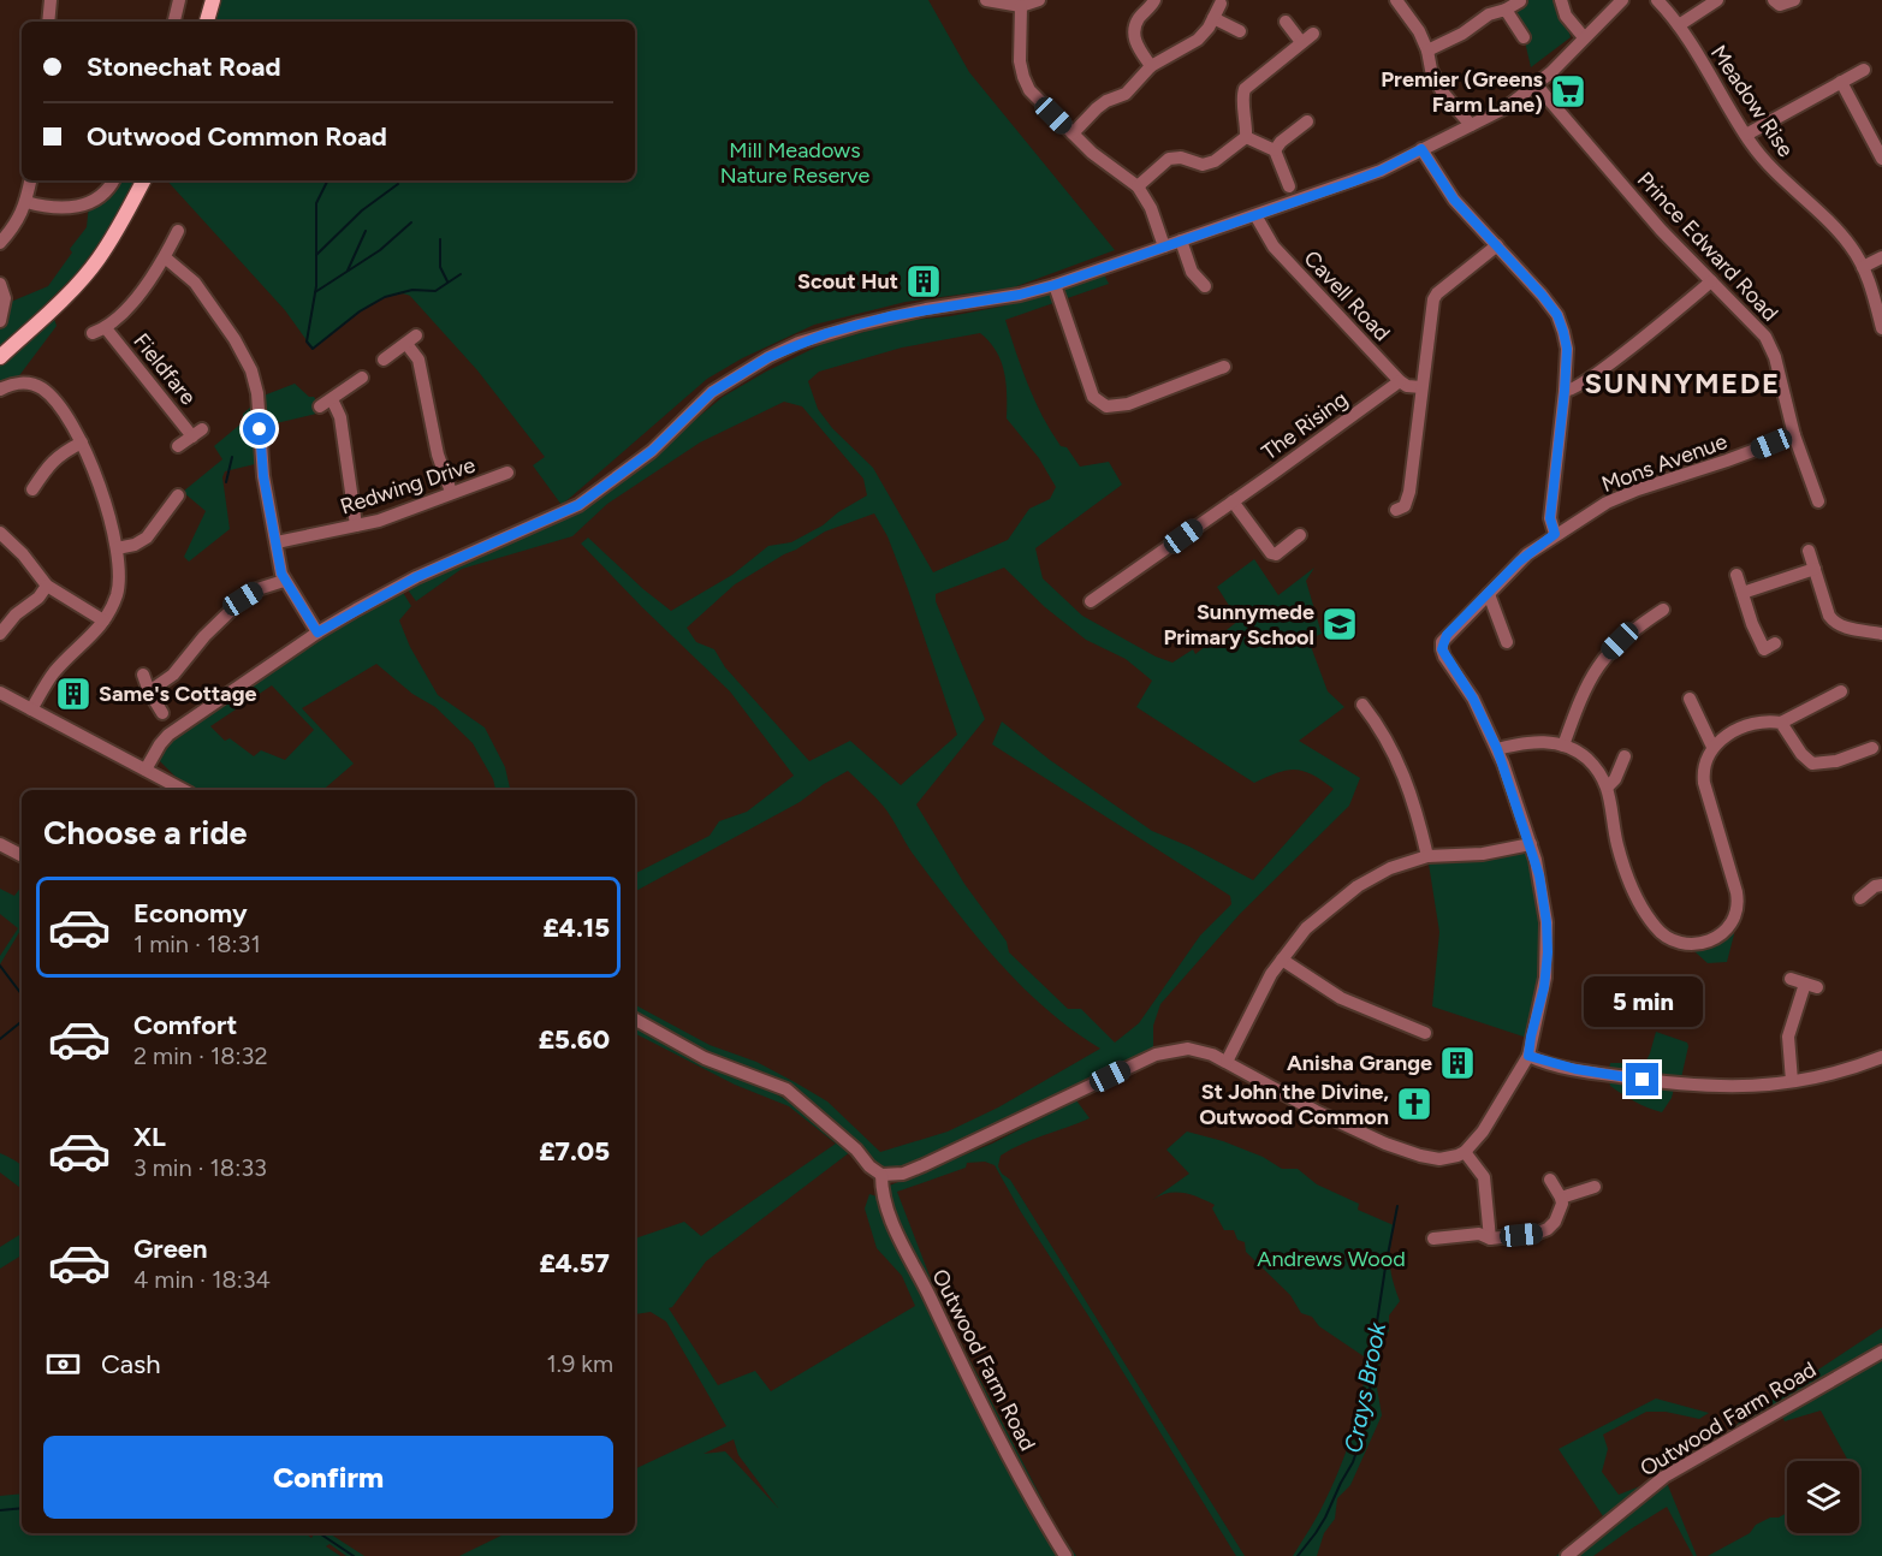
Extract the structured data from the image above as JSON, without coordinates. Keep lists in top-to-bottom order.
{
  "streets": {
    "street": [
      "Meadow Rise",
      "Prince Edward Road",
      "Cavell Road",
      "Fieldfare",
      "The Rising",
      "Mons Avenue",
      "Redwing Drive",
      "Outwood Farm Road"
    ]
  },
  "crossings": [
    ["Prince Edward Road", "Mons Avenue"],
    ["Cavell Road", "The Rising"]
  ],
  "districts": ["SUNNYMEDE"],
  "water": ["Crays Brook"],
  "parks": ["Mill Meadows Nature Reserve", "Andrews Wood"],
  "places": {
    "supermarket": ["Premier (Greens Farm Lane)"],
    "building": ["Scout Hut", "Same's Cottage", "Anisha Grange"],
    "school or university": ["Sunnymede Primary School"],
    "church": ["St John the Divine, Outwood Common"]
  },
  "page": {
    "banner": ["Stonechat Road", "Outwood Common Road"],
    "heading": "Choose a ride",
    "list": [
      {
        "name": "Economy",
        "note": "1 min · 18:31",
        "value": "£4.15"
      },
      {
        "name": "Comfort",
        "note": "2 min · 18:32",
        "value": "£5.60"
      },
      {
        "name": "XL",
        "note": "3 min · 18:33",
        "value": "£7.05"
      },
      {
        "name": "Green",
        "note": "4 min · 18:34",
        "value": "£4.57"
      }
    ],
    "bubble": "5 min",
    "pay": ["Cash", "1.9 km"],
    "buttons": "Confirm"
  }
}
